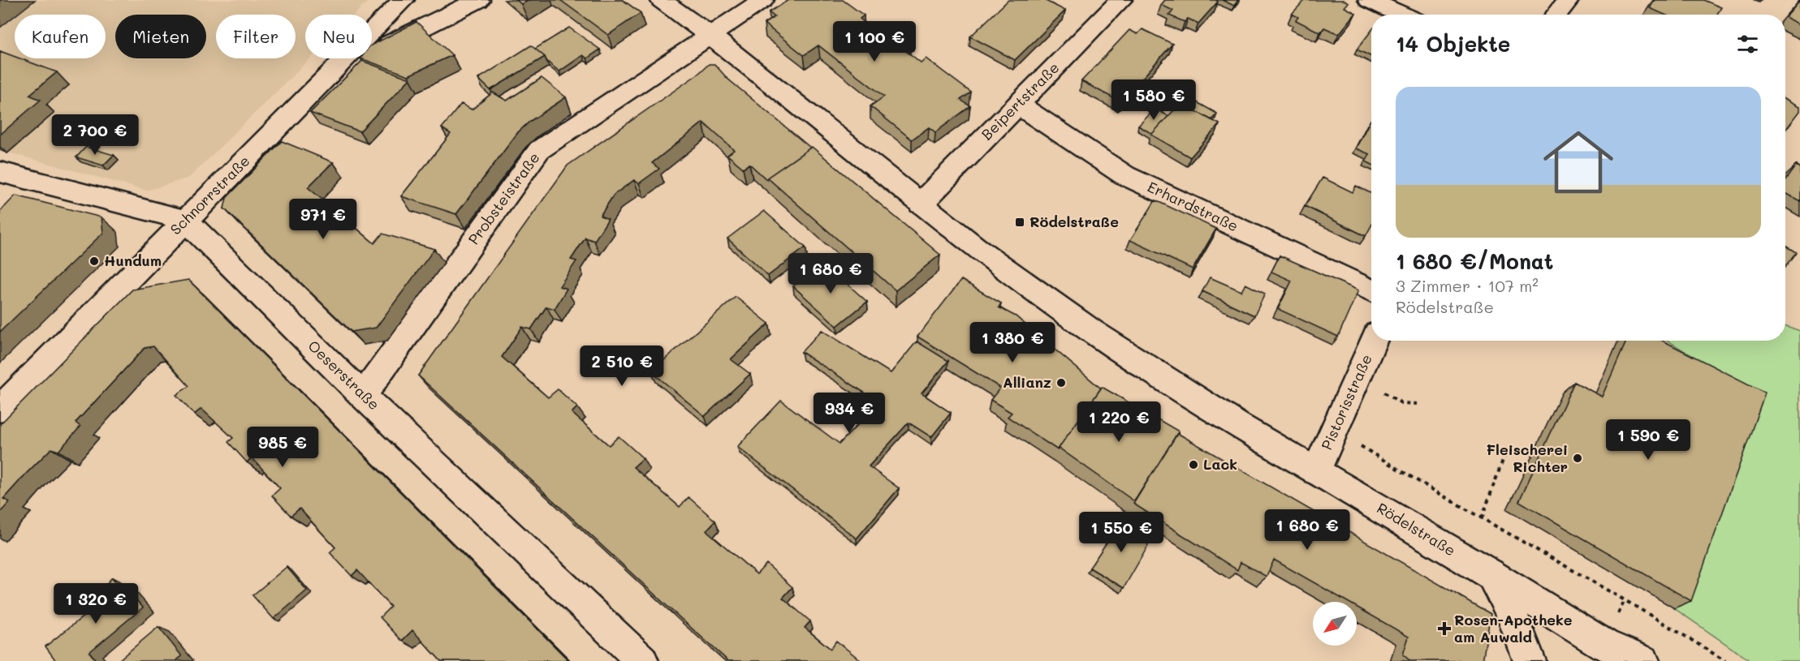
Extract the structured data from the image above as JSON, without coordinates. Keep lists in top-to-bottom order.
{
  "streets": {
    "street": [
      "Beipertstraße",
      "Schnorrstraße",
      "Probsteistraße",
      "Erhardstraße",
      "Oeserstraße",
      "Pistorisstraße",
      "Rödelstraße"
    ]
  },
  "crossings": [
    ["Beipertstraße", "Erhardstraße"],
    ["Beipertstraße", "Rödelstraße"],
    ["Schnorrstraße", "Oeserstraße"],
    ["Probsteistraße", "Oeserstraße"],
    ["Probsteistraße", "Rödelstraße"],
    ["Pistorisstraße", "Rödelstraße"]
  ],
  "places": {
    "transit": ["Rödelstraße"],
    "other": [
      "Hundum",
      "Allianz",
      "Fleischerei Richter",
      "Lack"
    ],
    "health": ["Rosen-Apotheke am Auwald"]
  },
  "north": "bottom left",
  "page": {
    "chip": [
      "Kaufen",
      "Mieten",
      "Filter",
      "Neu"
    ],
    "heading": "14 Objekte",
    "price": [
      "1 100 €",
      "1 580 €",
      "2 700 €",
      "971 €",
      "1 680 €",
      "1 380 €",
      "2 510 €",
      "934 €",
      "1 220 €",
      "1 590 €",
      "985 €",
      "1 680 €",
      "1 550 €",
      "1 320 €"
    ],
    "list": [
      {
        "name": "1 680 €/Monat",
        "note": "3 Zimmer · 107 m² · Rödelstraße"
      }
    ]
  }
}
